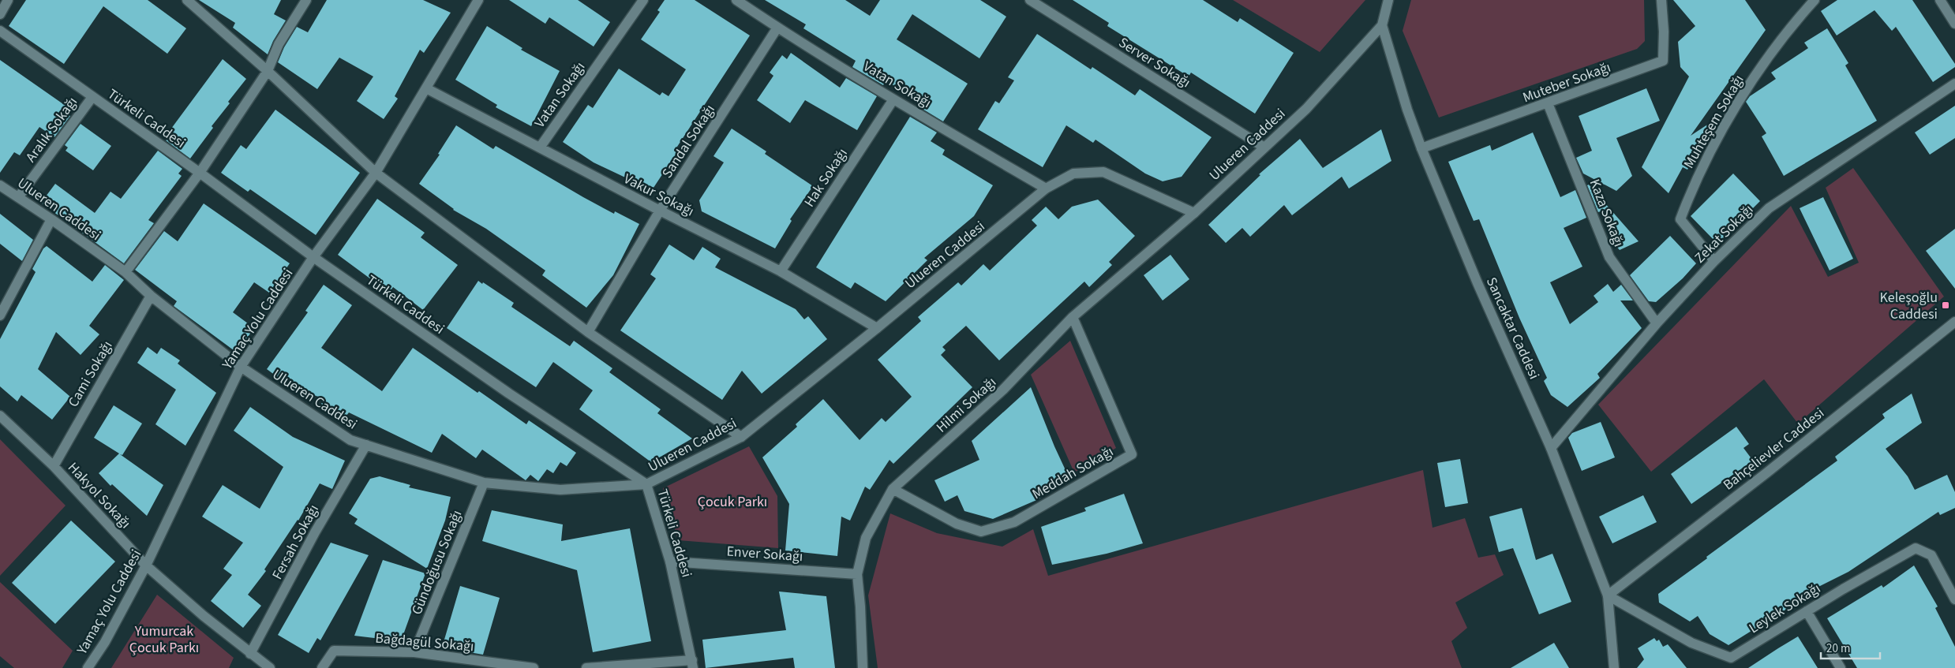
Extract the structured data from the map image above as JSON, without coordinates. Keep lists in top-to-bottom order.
{
  "streets": {
    "street": [
      "Server Sokağı",
      "Muteber Sokağı",
      "Vatan Sokağı",
      "Türkeli Caddesi",
      "Muhteşem Sokağı",
      "Aralık Sokağı",
      "Sandal Sokağı",
      "Ulueren Caddesi",
      "Hak Sokağı",
      "Vakur Sokağı",
      "Kaza Sokağı",
      "Zekat Sokağı",
      "Yamaç Yolu Caddesi",
      "Sancaktar Caddesi",
      "Cami Sokağı",
      "Hilmi Sokağı",
      "Bahçelievler Caddesi",
      "Meddah Sokağı",
      "Hakyol Sokağı",
      "Fersah Sokağı",
      "Enver Sokağı",
      "Gündoğusu Sokağı",
      "Leylek Sokağı",
      "Bağdagül Sokağı"
    ]
  },
  "crossings": [
    ["Server Sokağı", "Ulueren Caddesi"],
    ["Muteber Sokağı", "Kaza Sokağı"],
    ["Muteber Sokağı", "Sancaktar Caddesi"],
    ["Vatan Sokağı", "Sandal Sokağı"],
    ["Vatan Sokağı", "Ulueren Caddesi"],
    ["Vatan Sokağı", "Hak Sokağı"],
    ["Vatan Sokağı", "Vakur Sokağı"],
    ["Türkeli Caddesi", "Aralık Sokağı"],
    ["Türkeli Caddesi", "Ulueren Caddesi"],
    ["Türkeli Caddesi", "Yamaç Yolu Caddesi"],
    ["Türkeli Caddesi", "Enver Sokağı"],
    ["Muhteşem Sokağı", "Zekat Sokağı"],
    ["Aralık Sokağı", "Ulueren Caddesi"],
    ["Sandal Sokağı", "Vakur Sokağı"],
    ["Ulueren Caddesi", "Vakur Sokağı"],
    ["Ulueren Caddesi", "Yamaç Yolu Caddesi"],
    ["Ulueren Caddesi", "Sancaktar Caddesi"],
    ["Ulueren Caddesi", "Cami Sokağı"],
    ["Ulueren Caddesi", "Hilmi Sokağı"],
    ["Ulueren Caddesi", "Fersah Sokağı"],
    ["Ulueren Caddesi", "Gündoğusu Sokağı"],
    ["Hak Sokağı", "Vakur Sokağı"],
    ["Vakur Sokağı", "Yamaç Yolu Caddesi"],
    ["Kaza Sokağı", "Zekat Sokağı"],
    ["Zekat Sokağı", "Sancaktar Caddesi"],
    ["Yamaç Yolu Caddesi", "Hakyol Sokağı"],
    ["Sancaktar Caddesi", "Bahçelievler Caddesi"],
    ["Sancaktar Caddesi", "Leylek Sokağı"],
    ["Cami Sokağı", "Hakyol Sokağı"],
    ["Hilmi Sokağı", "Meddah Sokağı"],
    ["Hilmi Sokağı", "Enver Sokağı"],
    ["Bahçelievler Caddesi", "Leylek Sokağı"],
    ["Hakyol Sokağı", "Fersah Sokağı"],
    ["Gündoğusu Sokağı", "Bağdagül Sokağı"]
  ],
  "parks": ["Çocuk Parkı", "Yumurcak Çocuk Parkı"],
  "places": {
    "transit": ["Keleşoğlu Caddesi"]
  },
  "scale_bar": "20 m"
}
